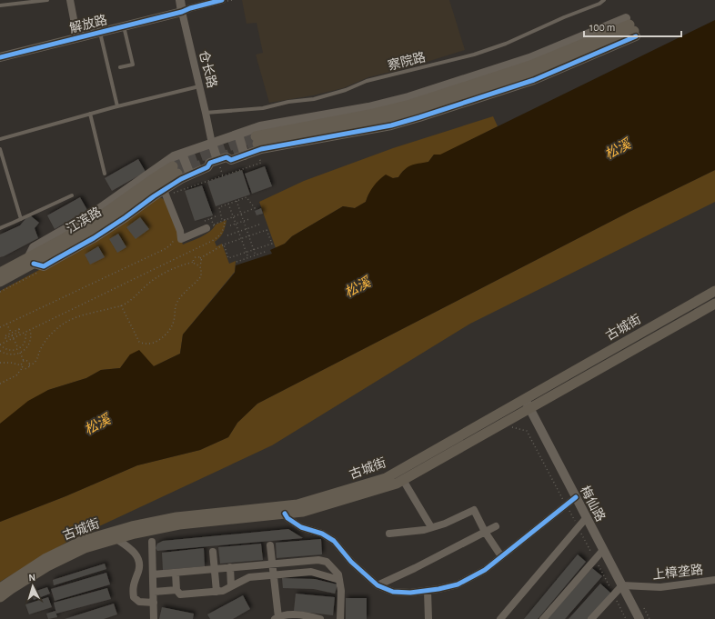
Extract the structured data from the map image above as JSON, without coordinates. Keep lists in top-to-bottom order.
{
  "streets": {
    "main road": ["江滨路", "古城街"],
    "street": [
      "解放路",
      "仓长路",
      "梅仙路",
      "上樟垄路"
    ],
    "lane": ["察院路"]
  },
  "crossings": [
    ["解放路", "仓长路"],
    ["察院路", "仓长路"],
    ["古城街", "梅仙路"],
    ["梅仙路", "上樟垄路"]
  ],
  "water": ["松溪"],
  "scale_bar": "100 m",
  "north": "top"
}
